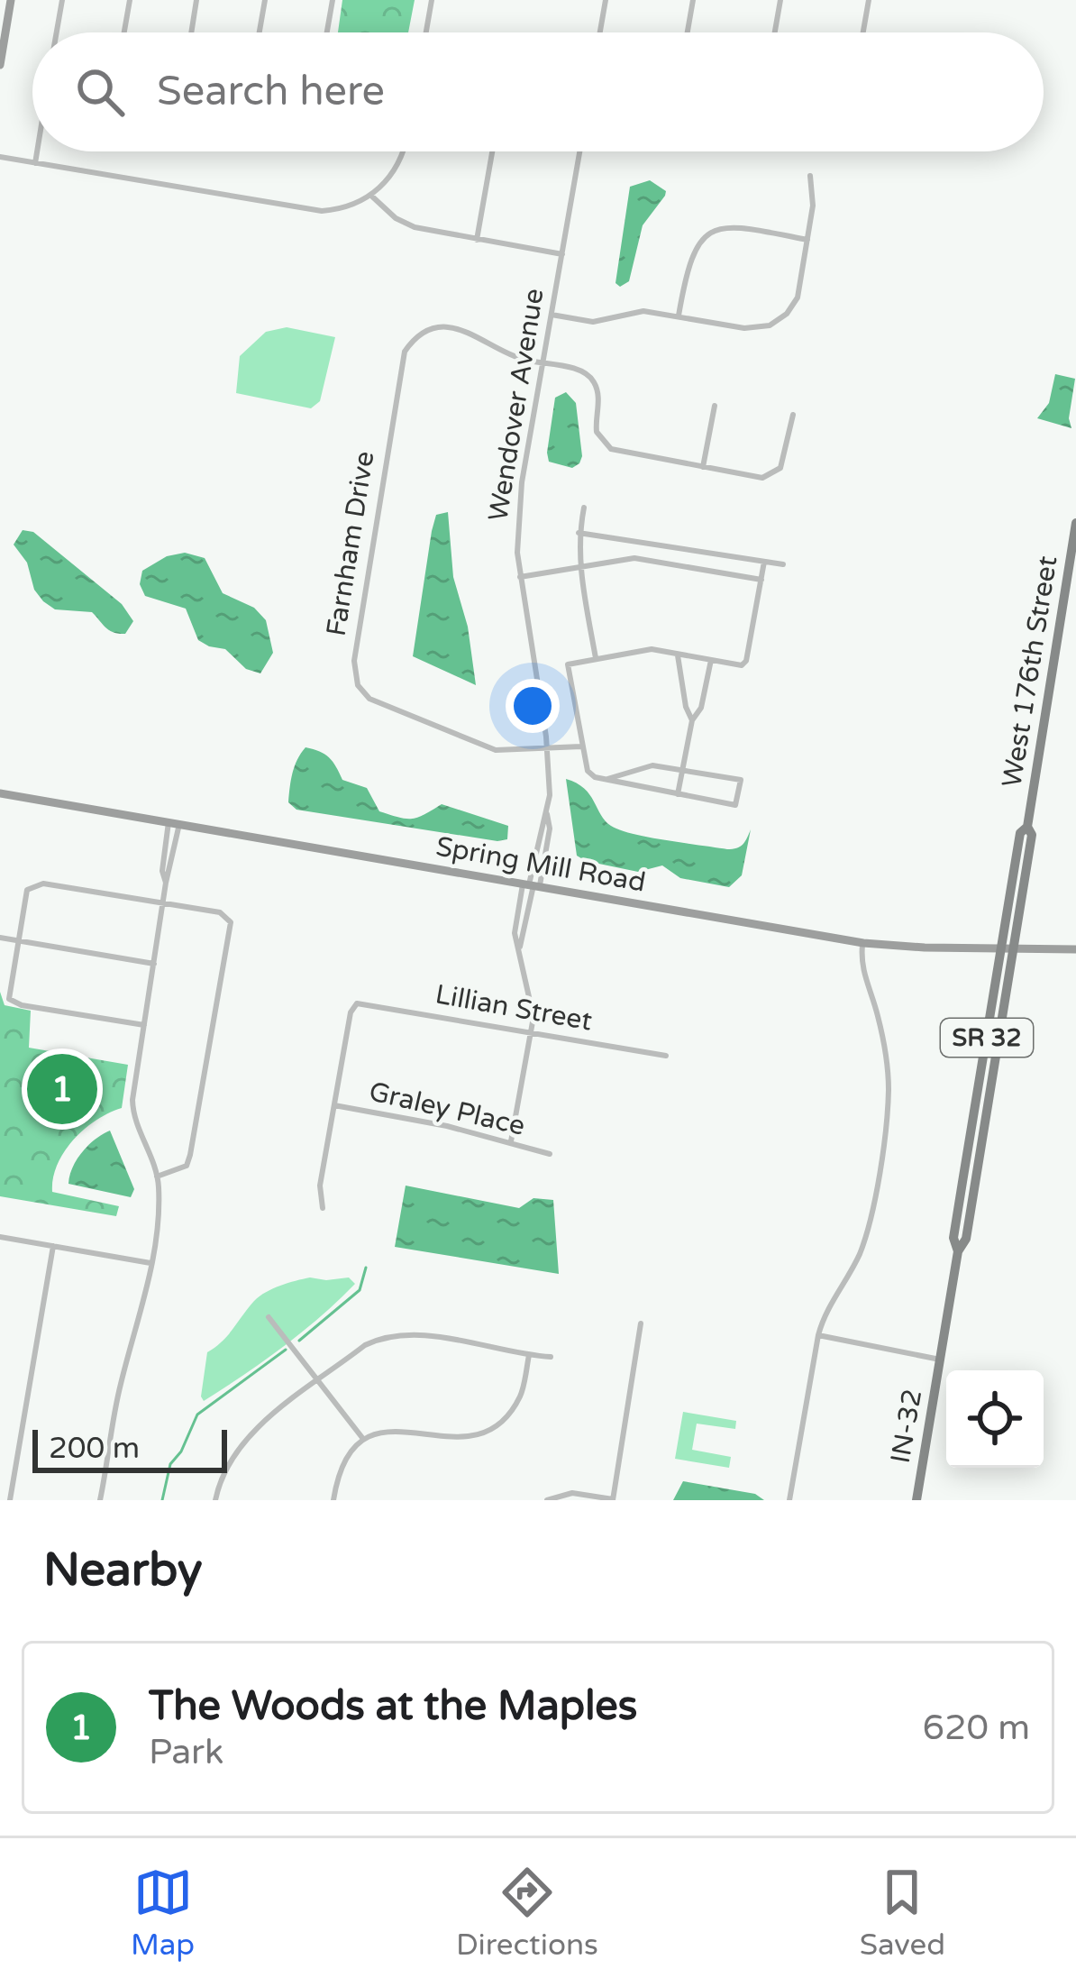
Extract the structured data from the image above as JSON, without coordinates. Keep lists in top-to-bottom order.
{
  "streets": {
    "main road": ["West 176th Street", "SR 32", "IN-32"],
    "street": [
      "Wendover Avenue",
      "Farnham Drive",
      "Spring Mill Road",
      "Lillian Street",
      "Graley Place"
    ]
  },
  "crossings": [
    ["Wendover Avenue", "Farnham Drive"],
    ["Wendover Avenue", "Spring Mill Road"],
    ["Wendover Avenue", "Lillian Street"],
    ["Wendover Avenue", "Graley Place"],
    ["West 176th Street", "Spring Mill Road"],
    ["West 176th Street", "IN-32"],
    ["Lillian Street", "Graley Place"]
  ],
  "scale_bar": "200 m",
  "page": {
    "search": "Search here",
    "pins": "1",
    "scale": "200 m",
    "heading": "Nearby",
    "list": [
      {
        "mark": "1",
        "name": "The Woods at the Maples",
        "note": "Park",
        "value": "620 m"
      }
    ],
    "nav": ["Map", "Directions", "Saved"]
  }
}
